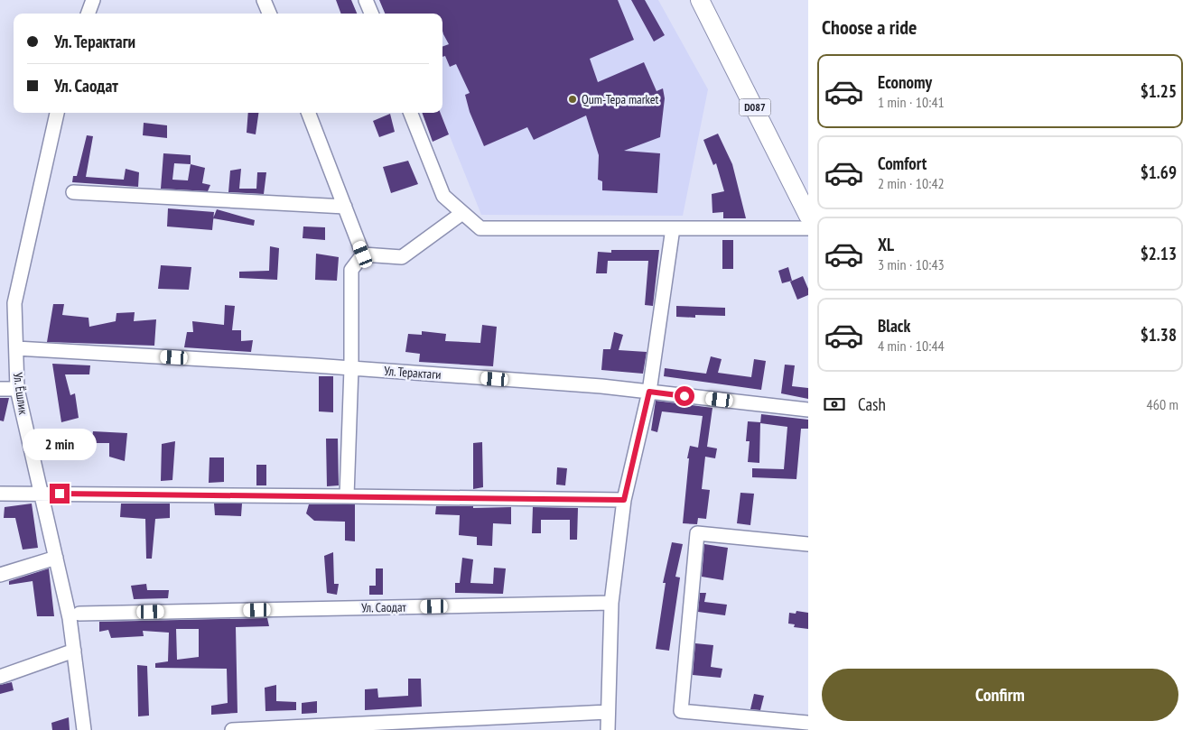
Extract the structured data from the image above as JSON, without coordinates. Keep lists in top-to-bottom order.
{
  "streets": {
    "main road": ["D087"],
    "street": ["Ул. Терактаги", "Ул. Ёшлик", "Ул. Саодат"]
  },
  "crossings": [
    ["Ул. Терактаги", "Ул. Ёшлик"]
  ],
  "places": ["Qum-Tepa market"],
  "page": {
    "heading": "Choose a ride",
    "banner": ["Ул. Терактаги", "Ул. Саодат"],
    "list": [
      {
        "name": "Economy",
        "note": "1 min · 10:41",
        "value": "$1.25"
      },
      {
        "name": "Comfort",
        "note": "2 min · 10:42",
        "value": "$1.69"
      },
      {
        "name": "XL",
        "note": "3 min · 10:43",
        "value": "$2.13"
      },
      {
        "name": "Black",
        "note": "4 min · 10:44",
        "value": "$1.38"
      }
    ],
    "pay": ["Cash", "460 m"],
    "bubble": "2 min",
    "buttons": "Confirm"
  }
}
